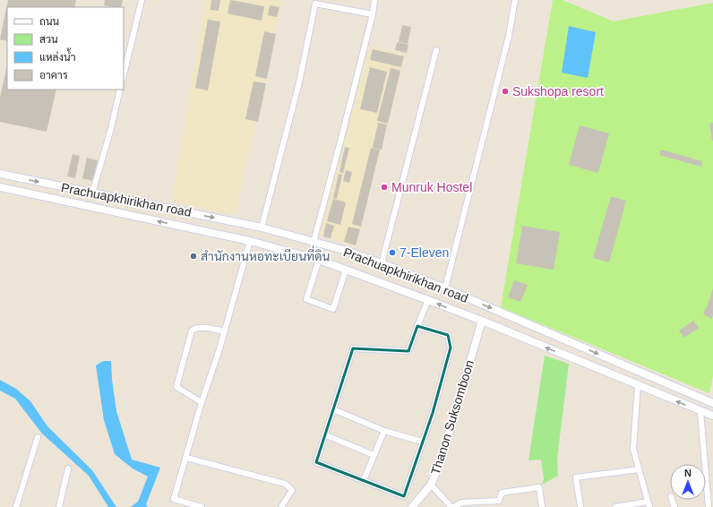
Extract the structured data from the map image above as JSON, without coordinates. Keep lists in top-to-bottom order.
{
  "streets": {
    "main road": ["Prachuapkhirikhan road", "Thanon Suksomboon"]
  },
  "crossings": [
    ["Prachuapkhirikhan road", "Thanon Suksomboon"]
  ],
  "places": [
    "Sukshopa resort",
    "Munruk Hostel",
    "7-Eleven",
    "สำนักงานหอทะเบียนที่ดิน"
  ],
  "legend": [
    "ถนน",
    "สวน",
    "แหล่งน้ำ",
    "อาคาร"
  ],
  "north": "top"
}
